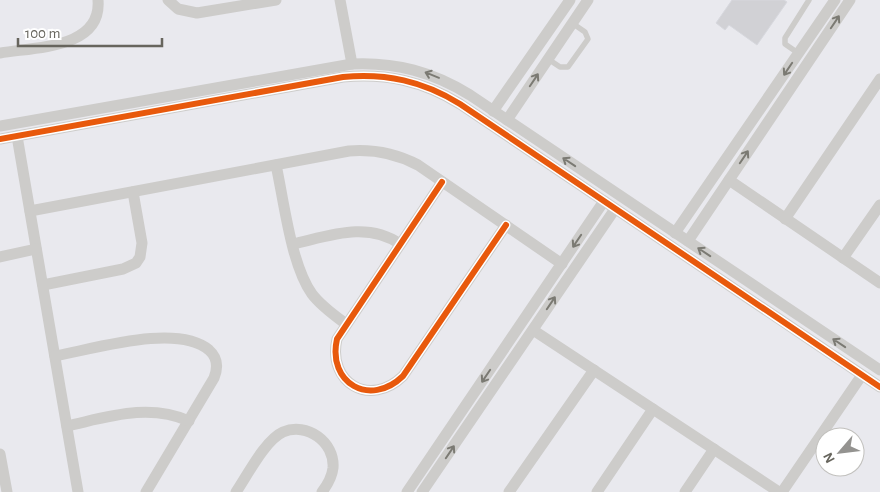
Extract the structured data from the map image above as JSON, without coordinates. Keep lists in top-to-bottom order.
{
  "scale_bar": "100 m",
  "north": "bottom left"
}
